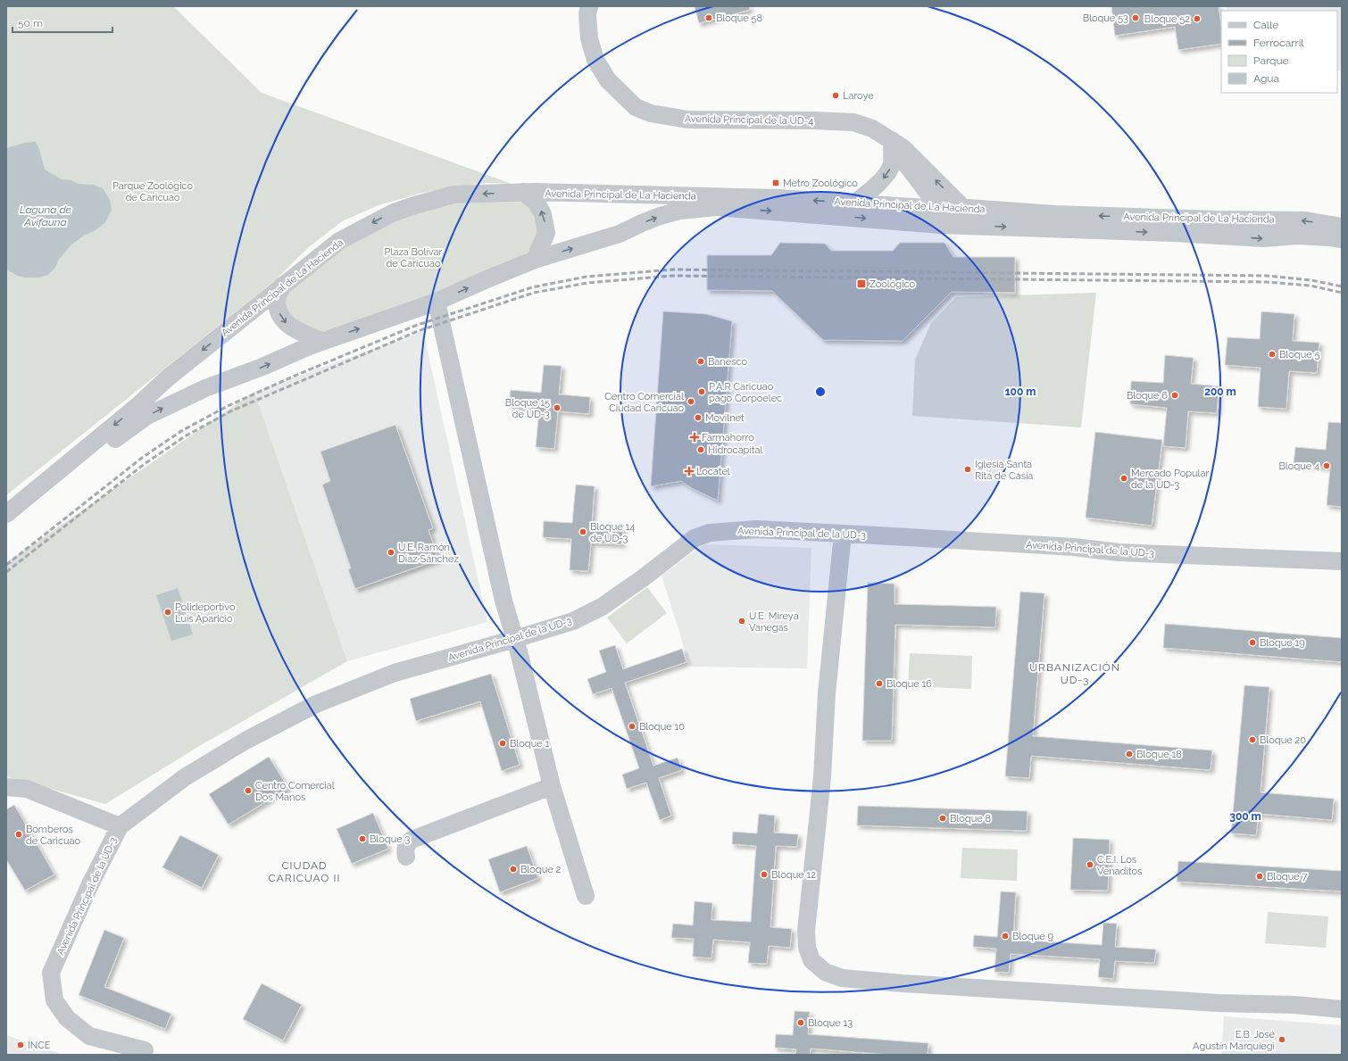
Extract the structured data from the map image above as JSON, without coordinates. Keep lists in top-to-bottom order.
{
  "streets": {
    "street": ["Avenida Principal de la UD-4", "Avenida Principal de La Hacienda", "Avenida Principal de la UD-3"]
  },
  "crossings": [
    ["Avenida Principal de la UD-4", "Avenida Principal de La Hacienda"]
  ],
  "districts": ["URBANIZACIÓN UD-3", "CIUDAD CARICUAO II"],
  "water": ["Laguna de Avifauna"],
  "parks": ["Parque Zoológico de Caricuao", "Plaza Bolívar de Caricuao"],
  "places": {
    "other": [
      "Bloque 58",
      "Bloque 53",
      "Bloque 52",
      "Laroye",
      "Bloque 5",
      "Banesco",
      "P.A.R Caricuao pago Corpoelec",
      "Bloque 6",
      "Centro Comercial Ciudad Caricuao",
      "Bloque 15 de UD-3",
      "Movilnet",
      "Hidrocapital",
      "Bloque 4",
      "Iglesia Santa Rita de Casia",
      "Mercado Popular de la UD-3",
      "Bloque 14 de UD-3",
      "U.E. Ramón Díaz Sánchez",
      "Polideportivo Luis Aparicio",
      "U.E. Mireya Vanegas",
      "Bloque 19",
      "Bloque 16",
      "Bloque 10",
      "Bloque 20",
      "Bloque 1",
      "Bloque 18",
      "Centro Comercial Dos Manos",
      "Bloque 8",
      "Bomberos de Caricuao",
      "Bloque 3",
      "C.E.I. Los Venaditos",
      "Bloque 2",
      "Bloque 12",
      "Bloque 7",
      "Bloque 9",
      "Bloque 13",
      "E.B. José Agustín Marquiegi",
      "INCE"
    ],
    "transit": ["Metro Zoológico", "Zoológico"],
    "health": ["Farmahorro", "Locatel"]
  },
  "legend": [
    "Calle",
    "Ferrocarril",
    "Parque",
    "Agua"
  ],
  "scale_bar": "50 m",
  "rings": ["100 m", "200 m", "300 m"]
}
